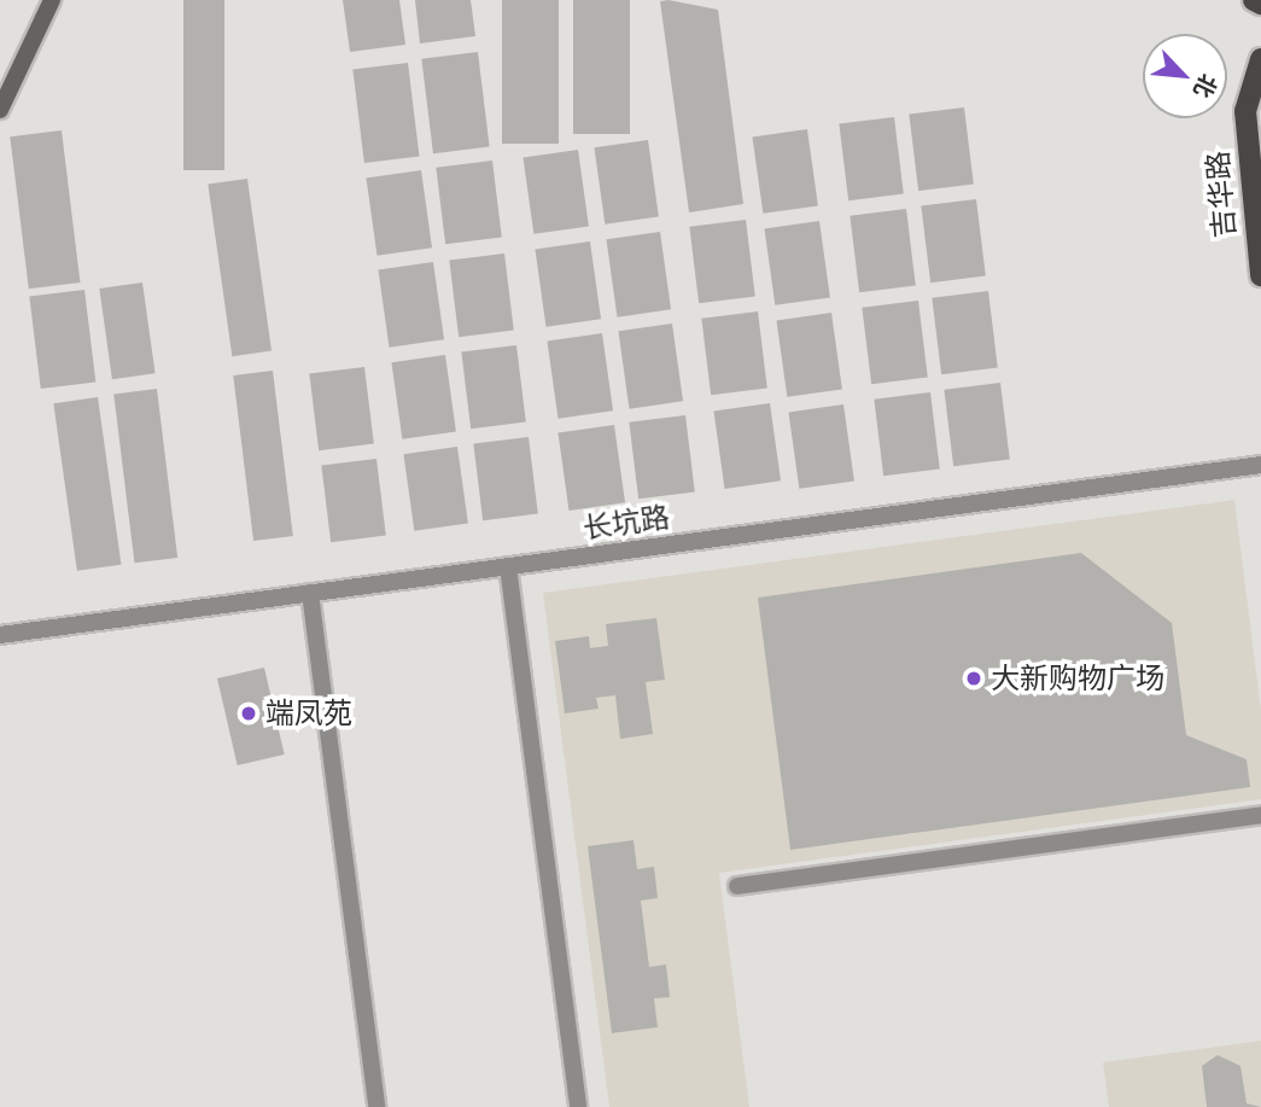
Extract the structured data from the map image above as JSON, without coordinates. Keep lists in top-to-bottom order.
{
  "streets": {
    "main road": ["吉华路"],
    "street": ["长坑路"]
  },
  "places": ["大新购物广场", "端凤苑"],
  "north": "bottom right"
}
